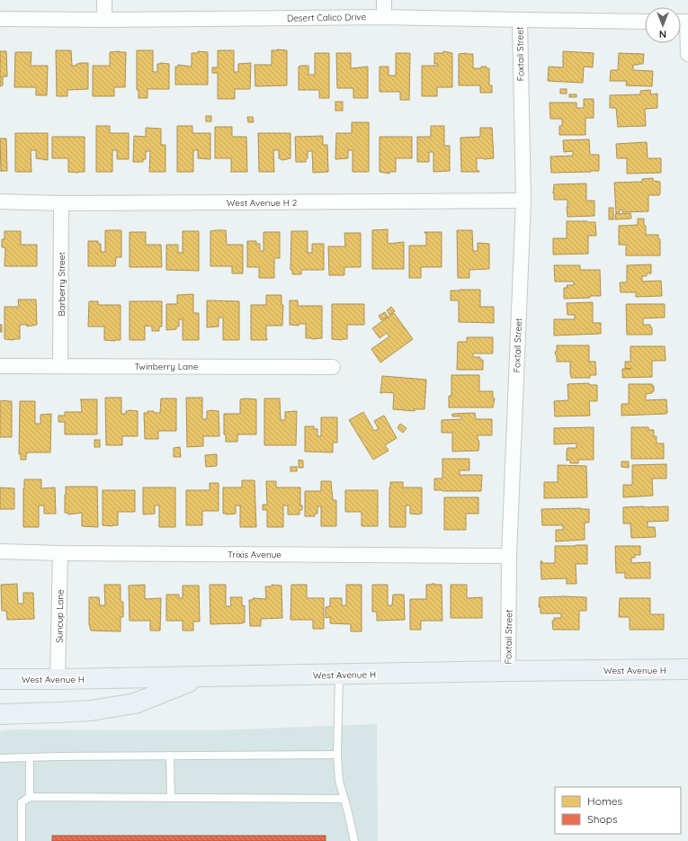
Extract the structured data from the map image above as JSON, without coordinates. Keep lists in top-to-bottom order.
{
  "streets": {
    "main road": ["West Avenue H"],
    "street": [
      "Desert Calico Drive",
      "Foxtail Street",
      "West Avenue H 2",
      "Barberry Street",
      "Twinberry Lane",
      "Trixis Avenue",
      "Suncup Lane"
    ]
  },
  "crossings": [
    ["Desert Calico Drive", "Foxtail Street"],
    ["Foxtail Street", "West Avenue H 2"],
    ["Foxtail Street", "Trixis Avenue"],
    ["Foxtail Street", "West Avenue H"],
    ["West Avenue H 2", "Barberry Street"],
    ["Barberry Street", "Twinberry Lane"],
    ["Trixis Avenue", "Suncup Lane"],
    ["Suncup Lane", "West Avenue H"]
  ],
  "legend": ["Homes", "Shops"],
  "north": "bottom"
}
